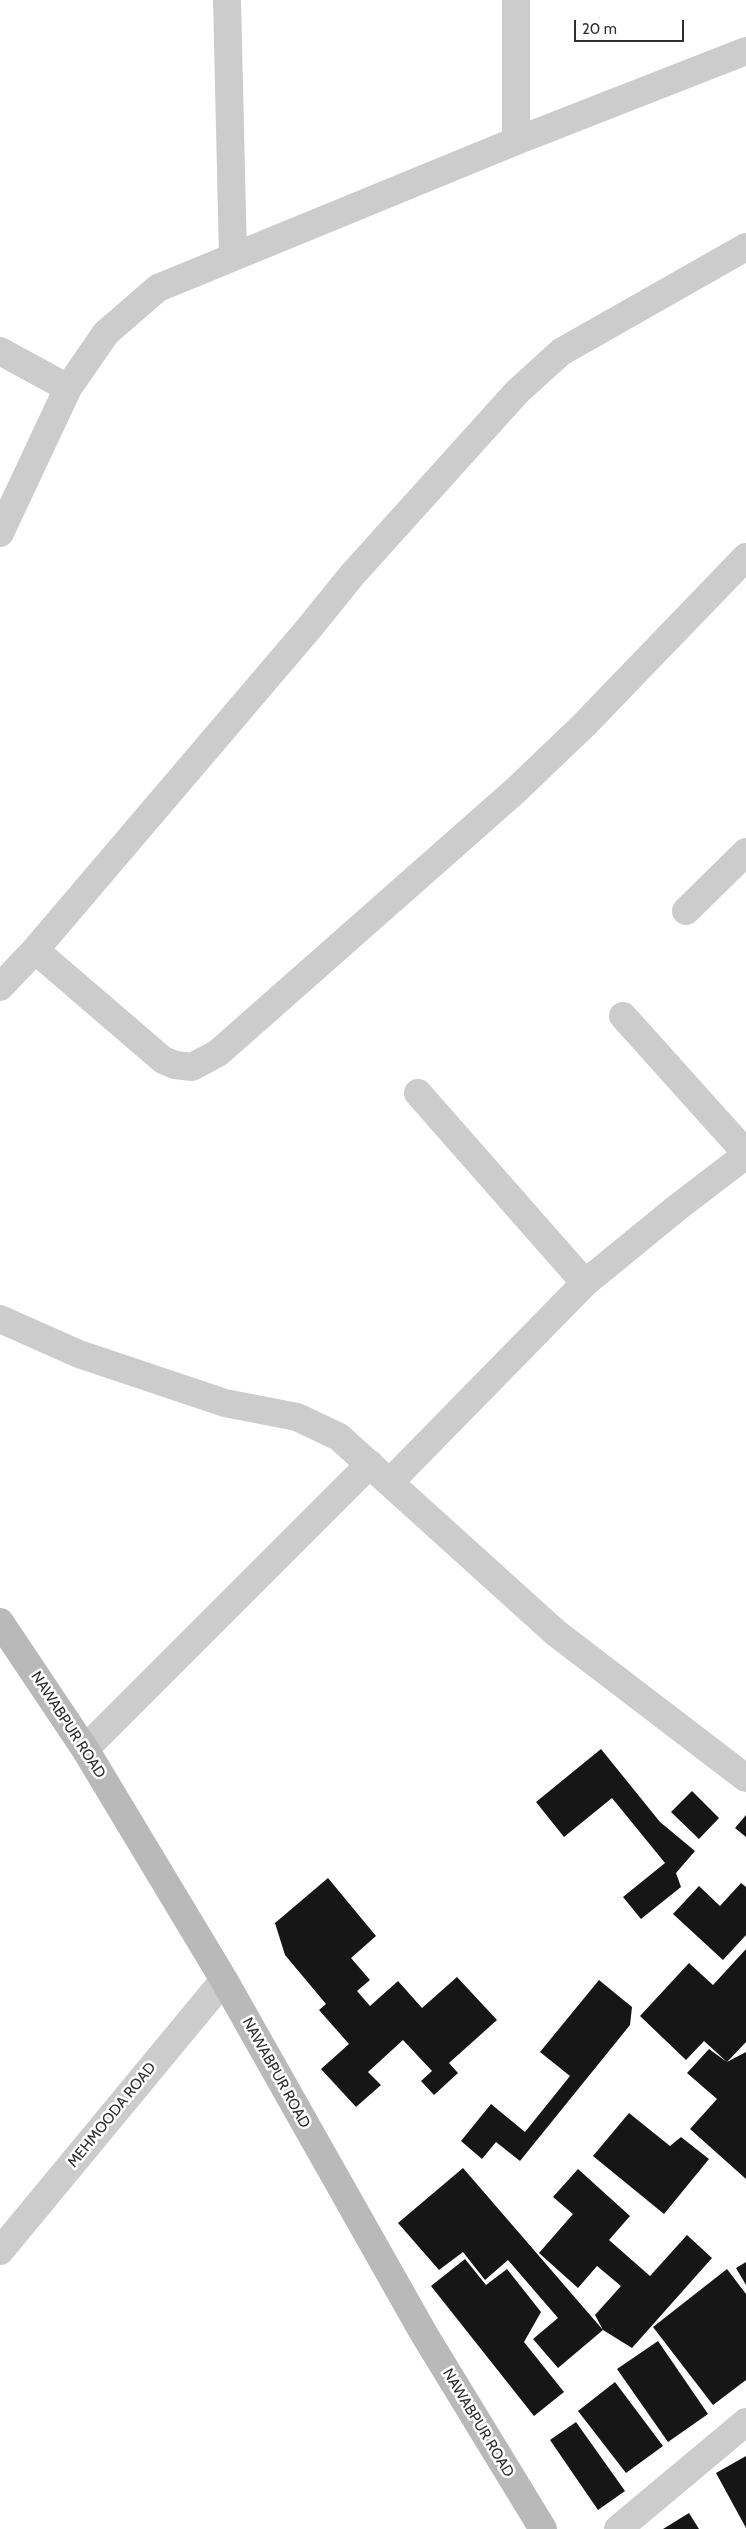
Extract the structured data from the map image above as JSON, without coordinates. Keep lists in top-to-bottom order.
{
  "streets": {
    "street": ["NAWABPUR ROAD", "MEHMOODA ROAD"]
  },
  "crossings": [
    ["NAWABPUR ROAD", "MEHMOODA ROAD"]
  ],
  "scale_bar": "20 m"
}
